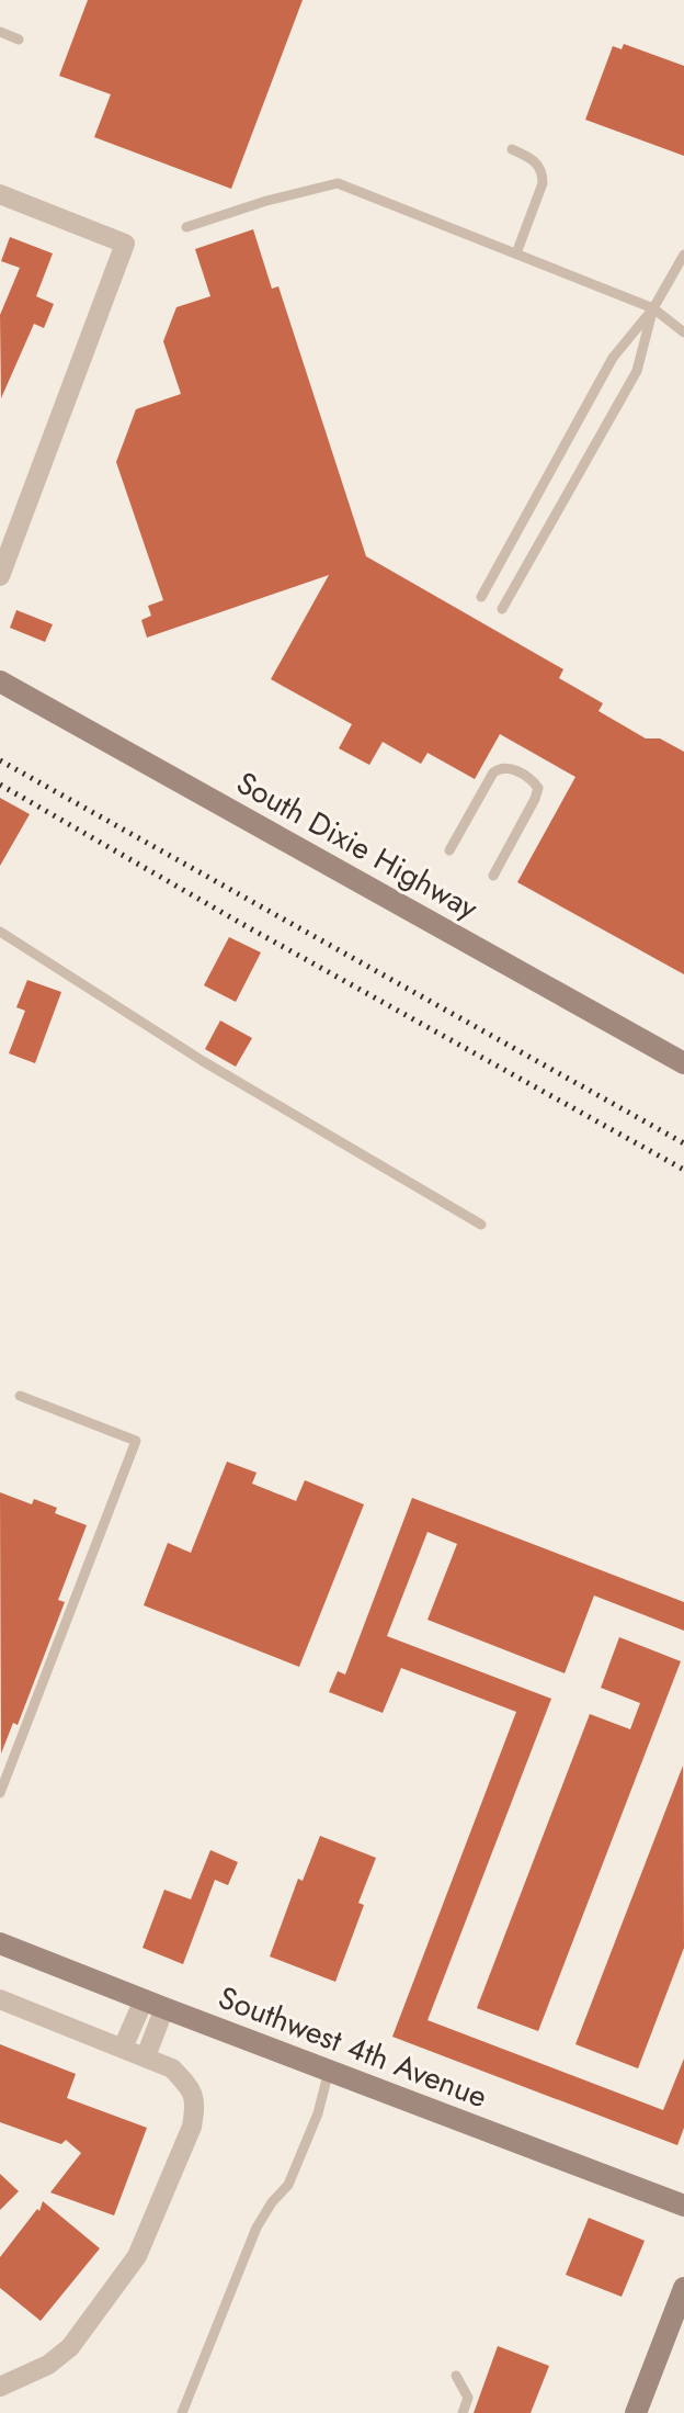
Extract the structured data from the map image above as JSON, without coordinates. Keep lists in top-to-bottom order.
{
  "streets": {
    "street": ["South Dixie Highway", "Southwest 4th Avenue"]
  }
}
